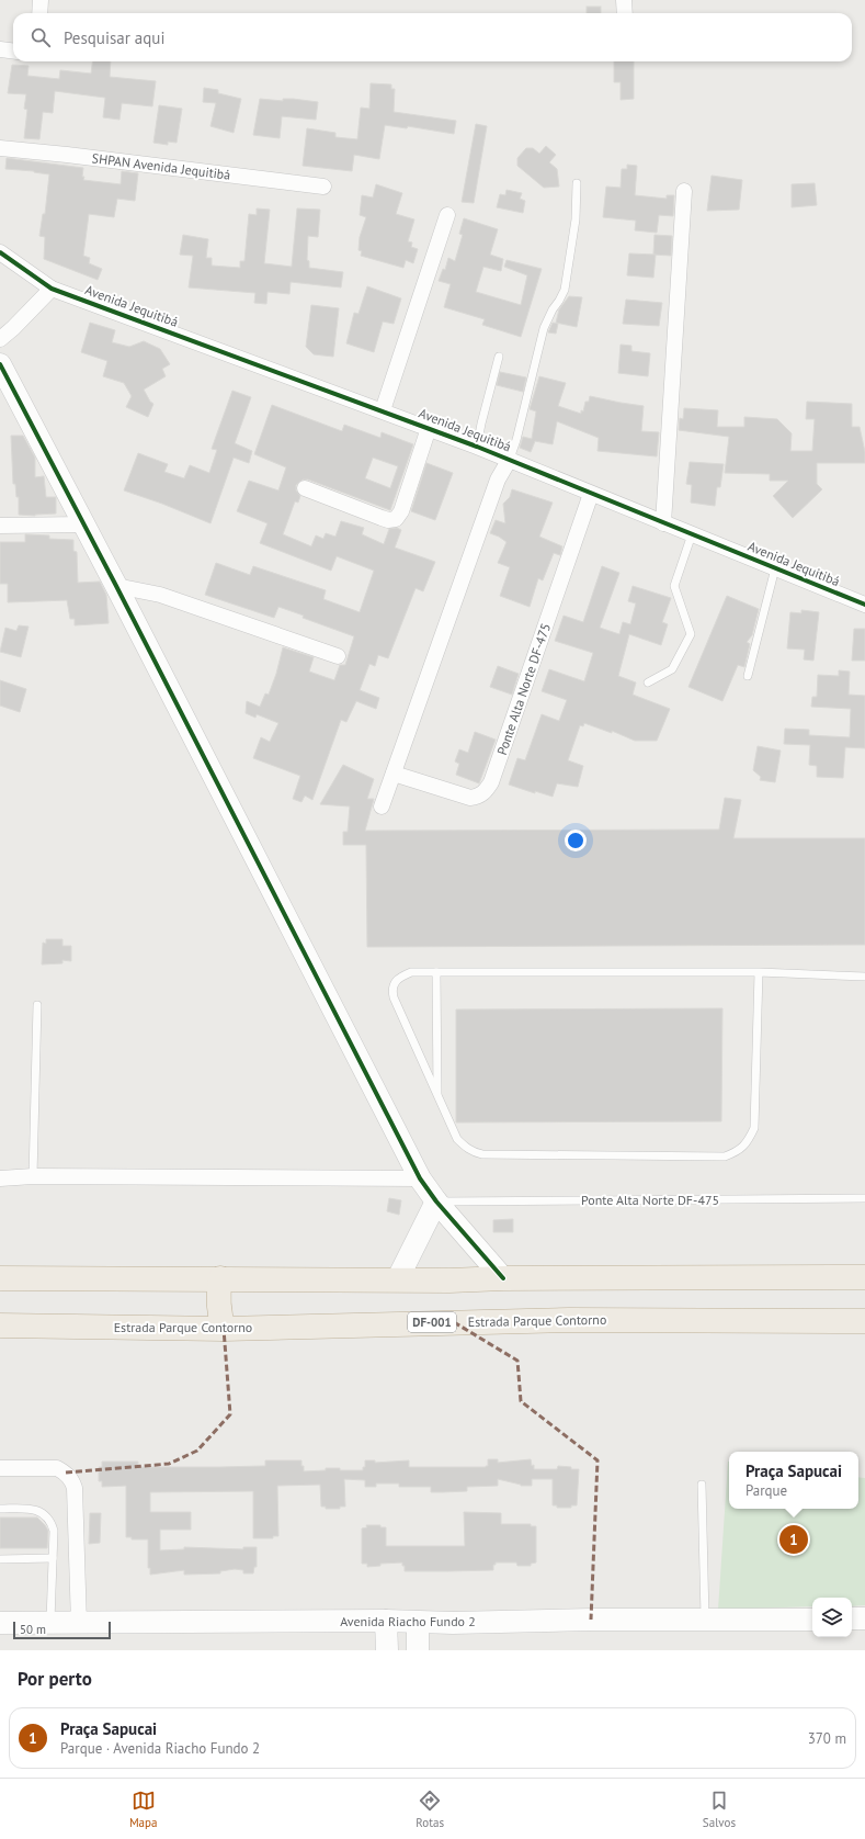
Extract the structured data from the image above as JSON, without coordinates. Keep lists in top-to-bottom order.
{
  "streets": {
    "highway": ["Estrada Parque Contorno", "DF-001"],
    "street": [
      "SHPAN Avenida Jequitibá",
      "Avenida Jequitibá",
      "Ponte Alta Norte DF-475",
      "Avenida Riacho Fundo 2"
    ]
  },
  "crossings": [
    ["Avenida Jequitibá", "Ponte Alta Norte DF-475"]
  ],
  "scale_bar": "50 m",
  "page": {
    "search": "Pesquisar aqui",
    "popup": ["Praça Sapucai", "Parque"],
    "pins": "1",
    "scale": "50 m",
    "heading": "Por perto",
    "list": [
      {
        "mark": "1",
        "name": "Praça Sapucai",
        "note": "Parque · Avenida Riacho Fundo 2",
        "value": "370 m"
      }
    ],
    "nav": ["Mapa", "Rotas", "Salvos"]
  }
}
